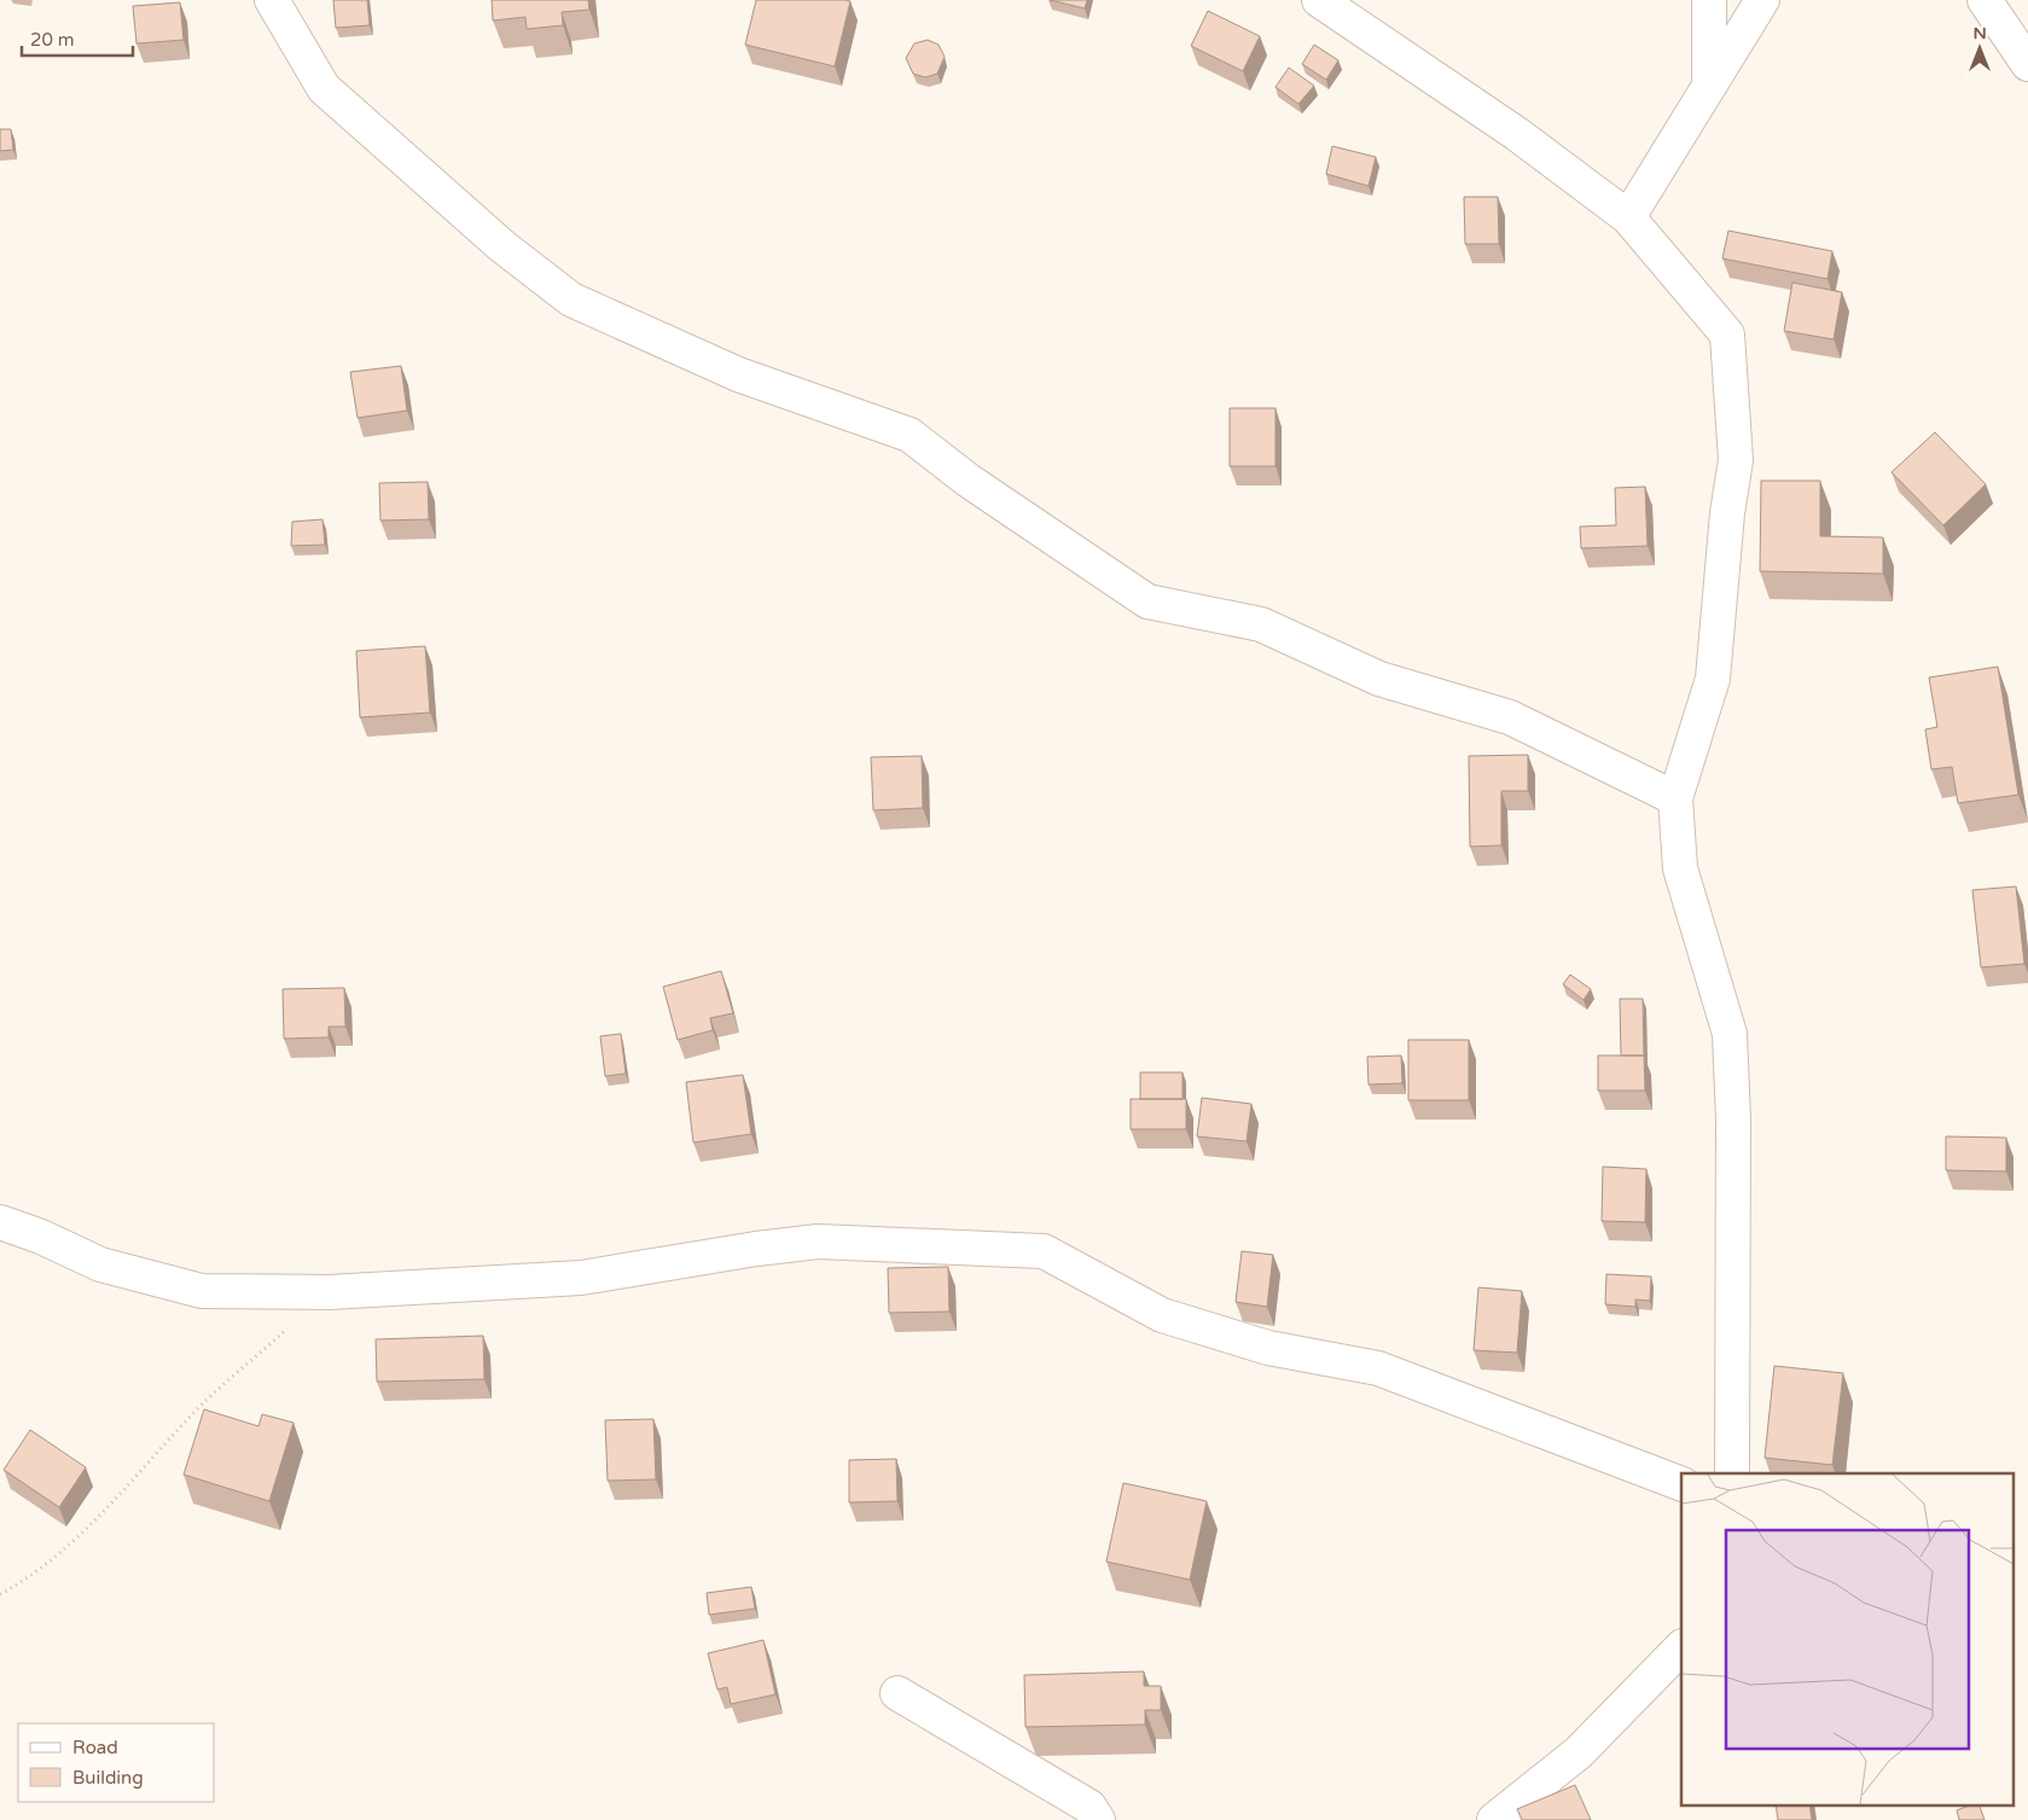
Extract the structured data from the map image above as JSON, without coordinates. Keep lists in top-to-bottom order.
{
  "legend": ["Road", "Building"],
  "scale_bar": "20 m",
  "north": "top"
}
